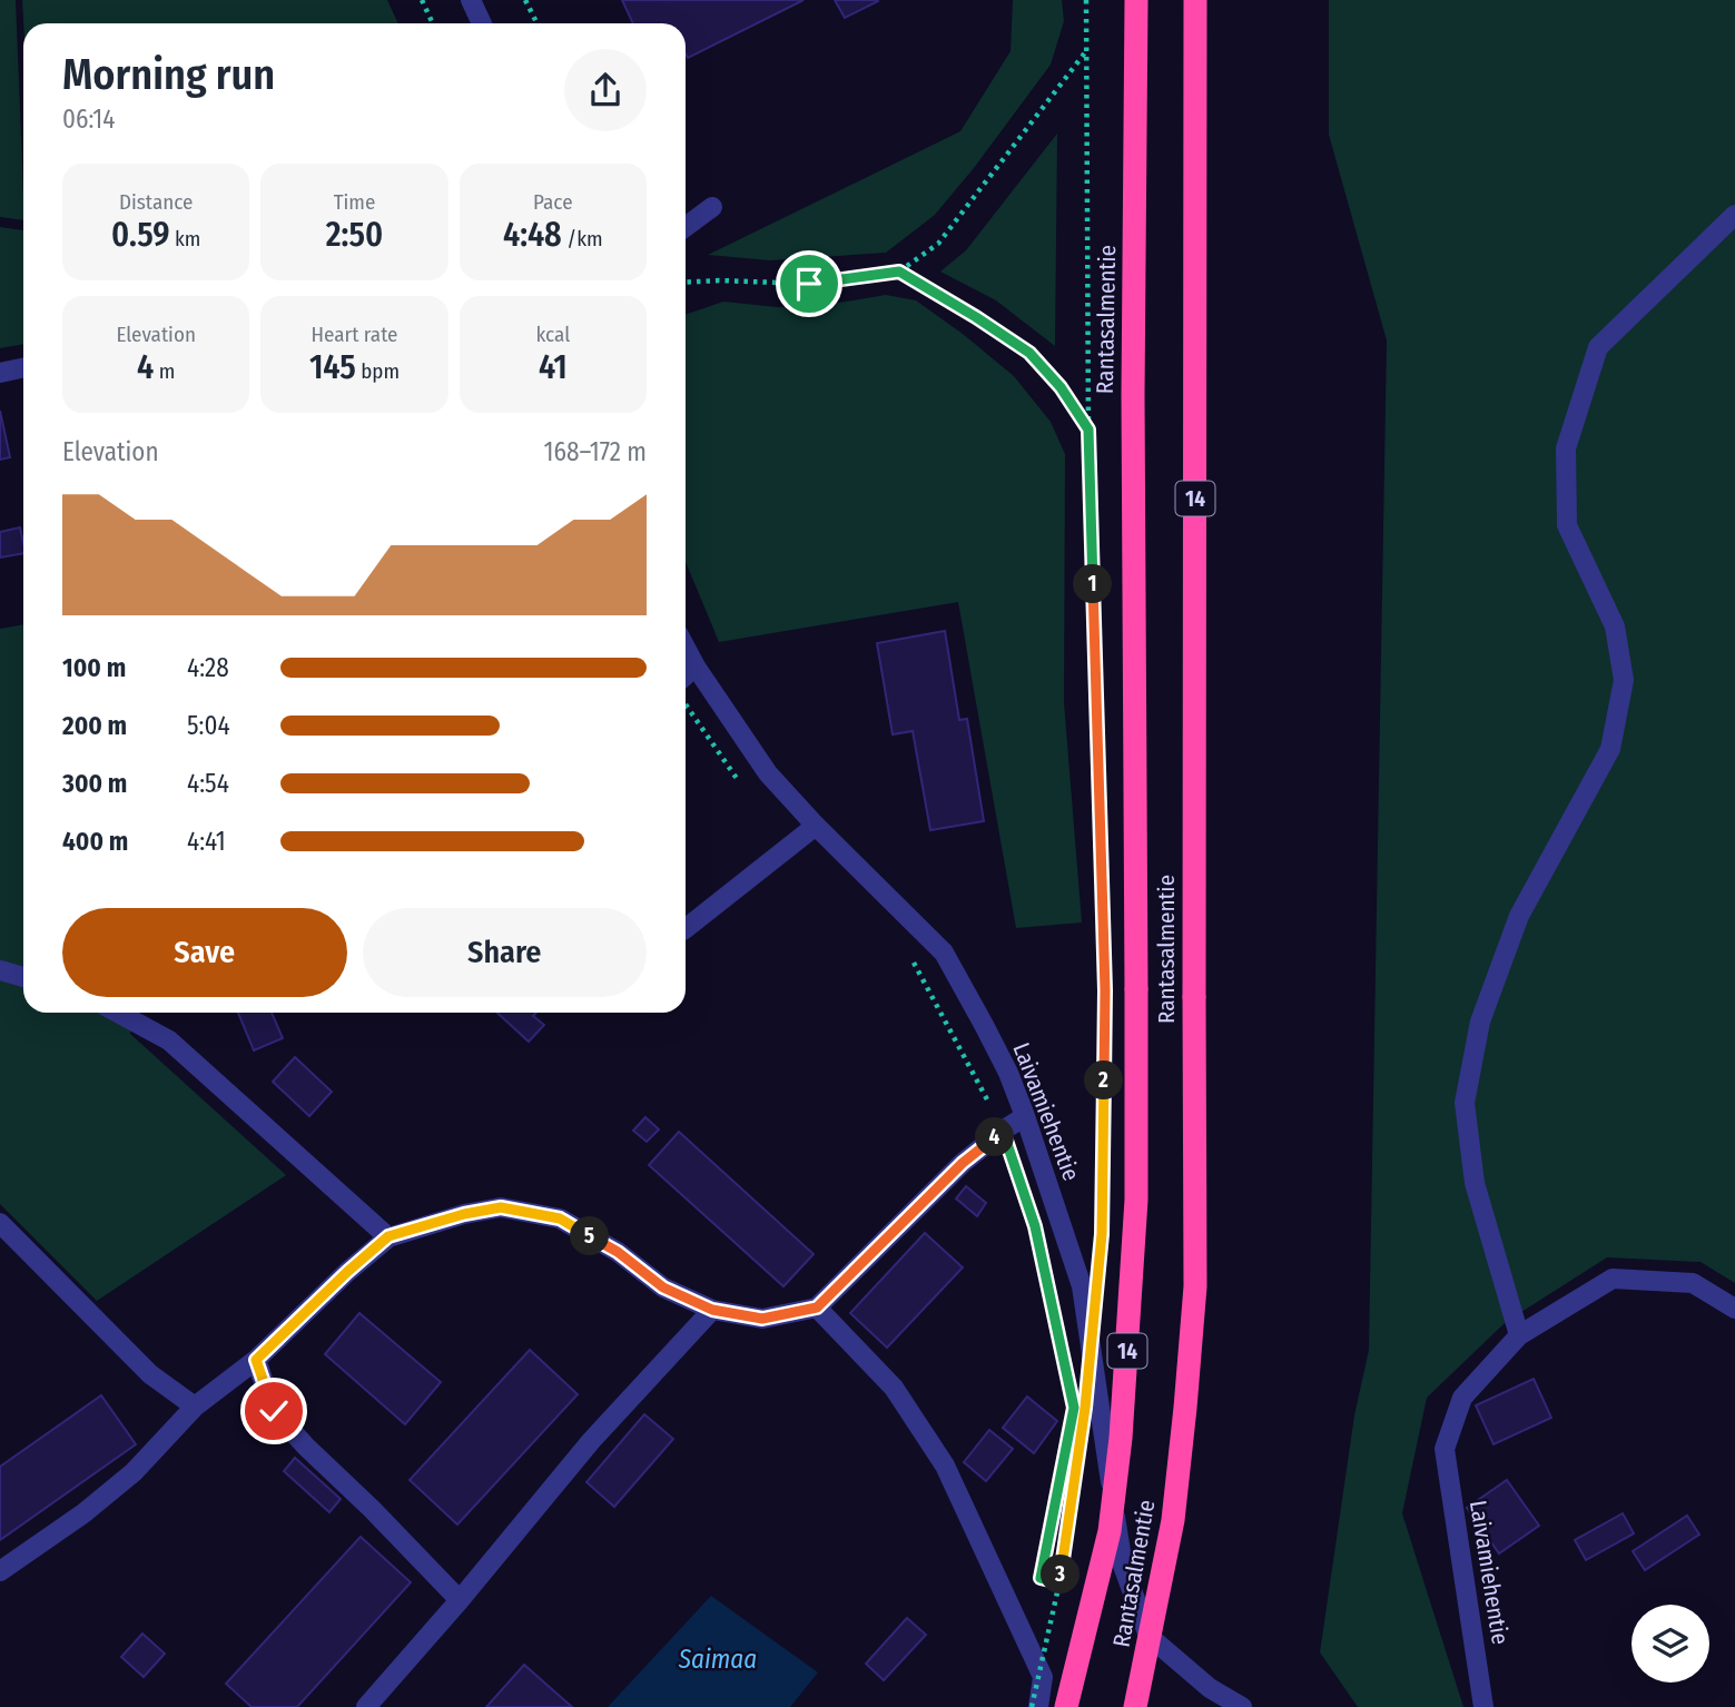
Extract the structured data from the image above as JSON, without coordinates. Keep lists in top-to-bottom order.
{
  "streets": {
    "highway": ["Rantasalmentie", "14"],
    "street": ["Laivamiehentie"]
  },
  "water": ["Saimaa"],
  "page": {
    "heading": ["Morning run", "06:14"],
    "stats": [
      ["Distance", "0.59 km"],
      ["Time", "2:50"],
      ["Pace", "4:48 /km"],
      ["Elevation", "4 m"],
      ["Heart rate", "145 bpm"],
      ["kcal", "41"]
    ],
    "chart": ["Elevation", "168–172 m"],
    "pins": [
      "1",
      "2",
      "4",
      "5",
      "3"
    ],
    "list": [
      {
        "name": "100 m",
        "note": "4:28"
      },
      {
        "name": "200 m",
        "note": "5:04"
      },
      {
        "name": "300 m",
        "note": "4:54"
      },
      {
        "name": "400 m",
        "note": "4:41"
      }
    ],
    "buttons": ["Save", "Share"]
  }
}
